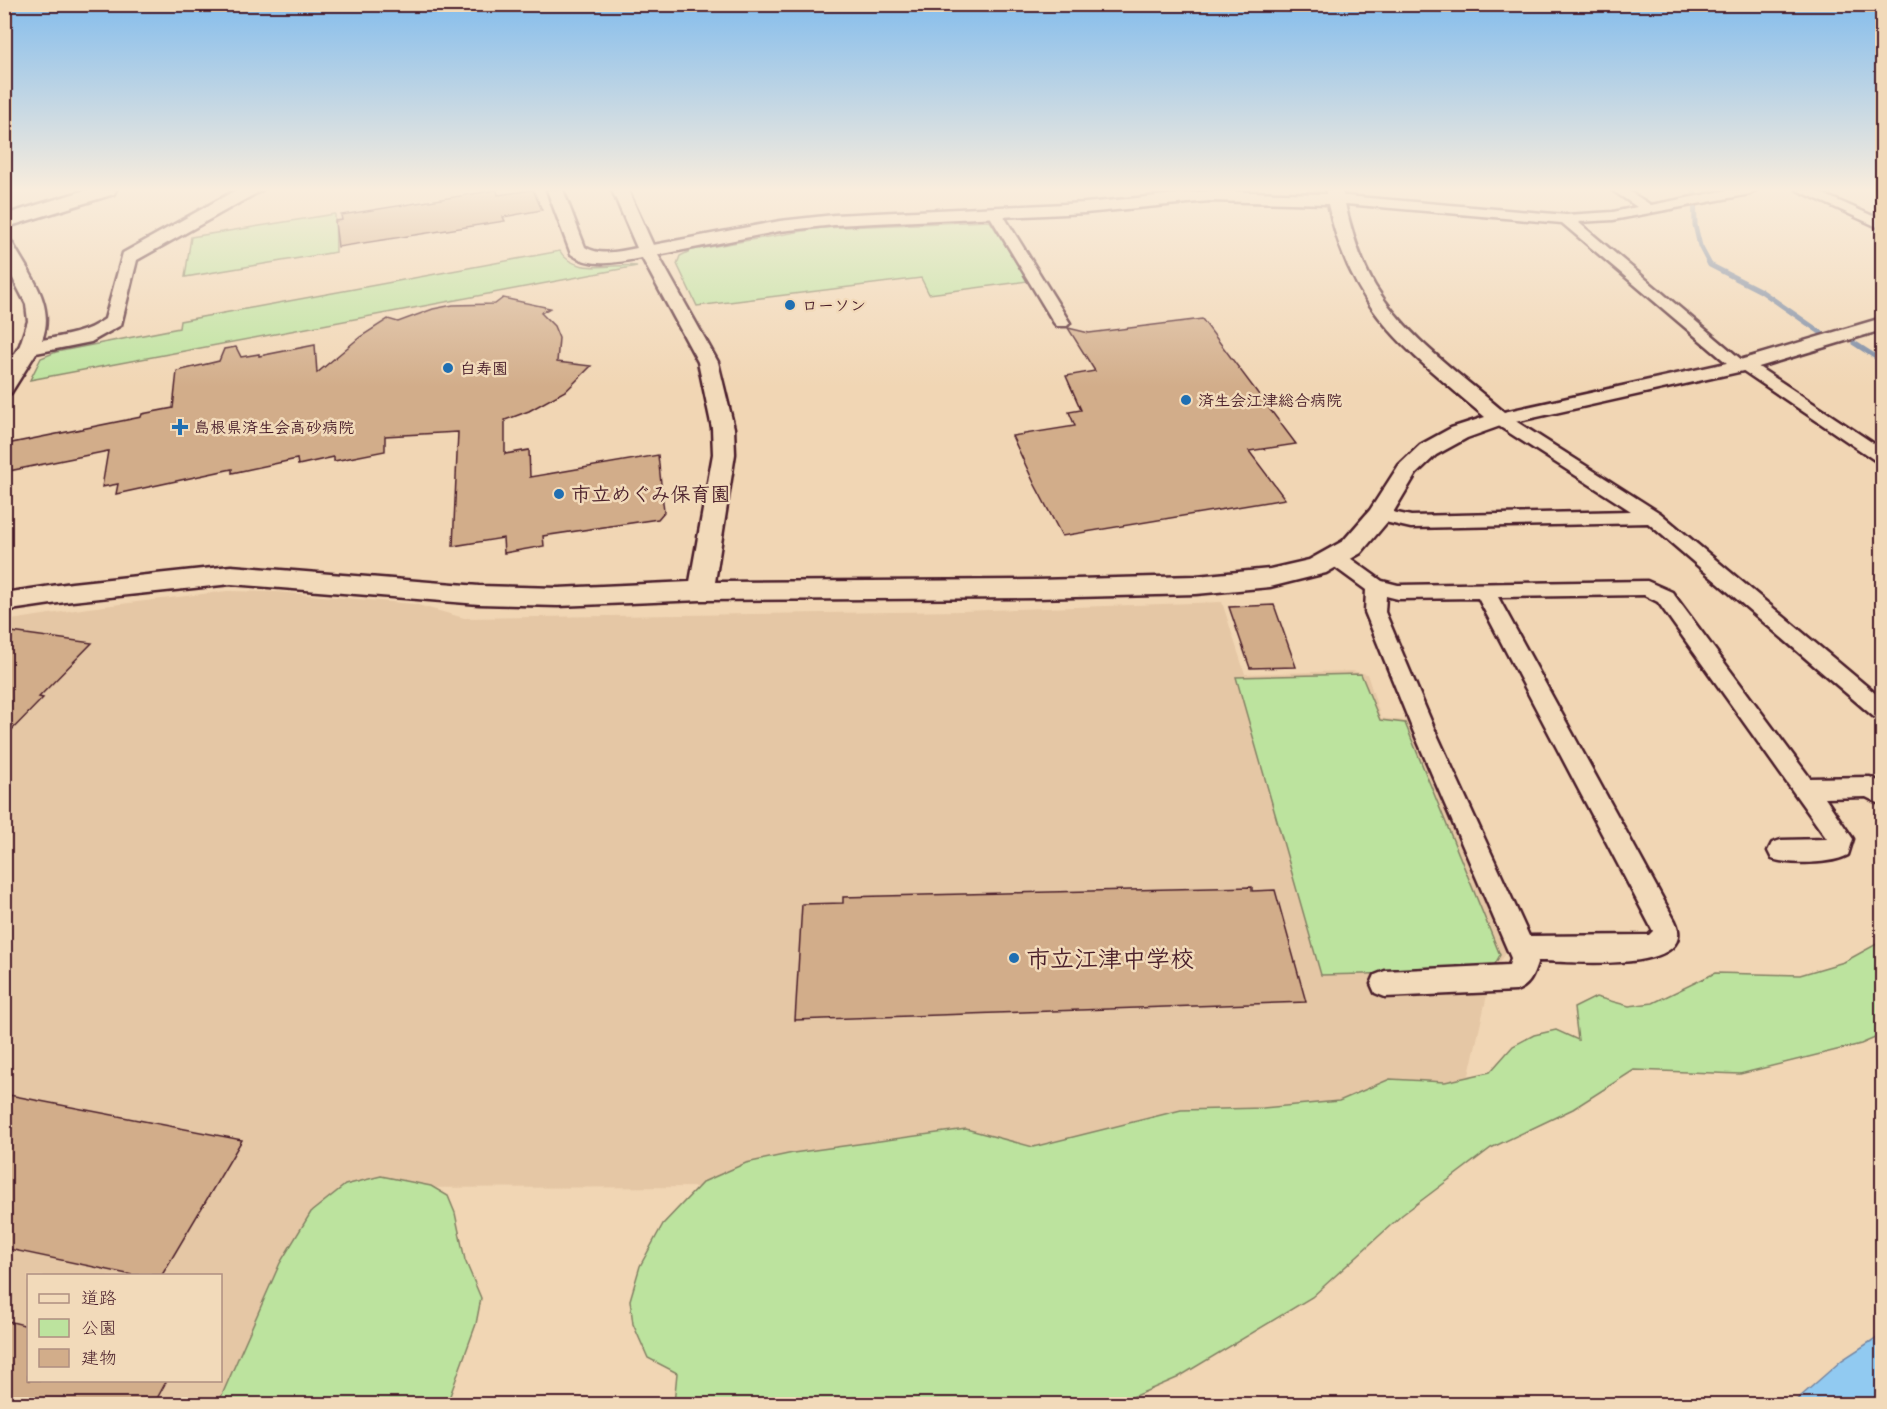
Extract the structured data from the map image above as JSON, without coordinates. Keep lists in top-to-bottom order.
{
  "places": {
    "other": [
      "ローソン",
      "白寿園",
      "済生会江津総合病院",
      "市立めぐみ保育園",
      "市立江津中学校"
    ],
    "health": ["島根県済生会高砂病院"]
  },
  "legend": ["道路", "公園", "建物"]
}
